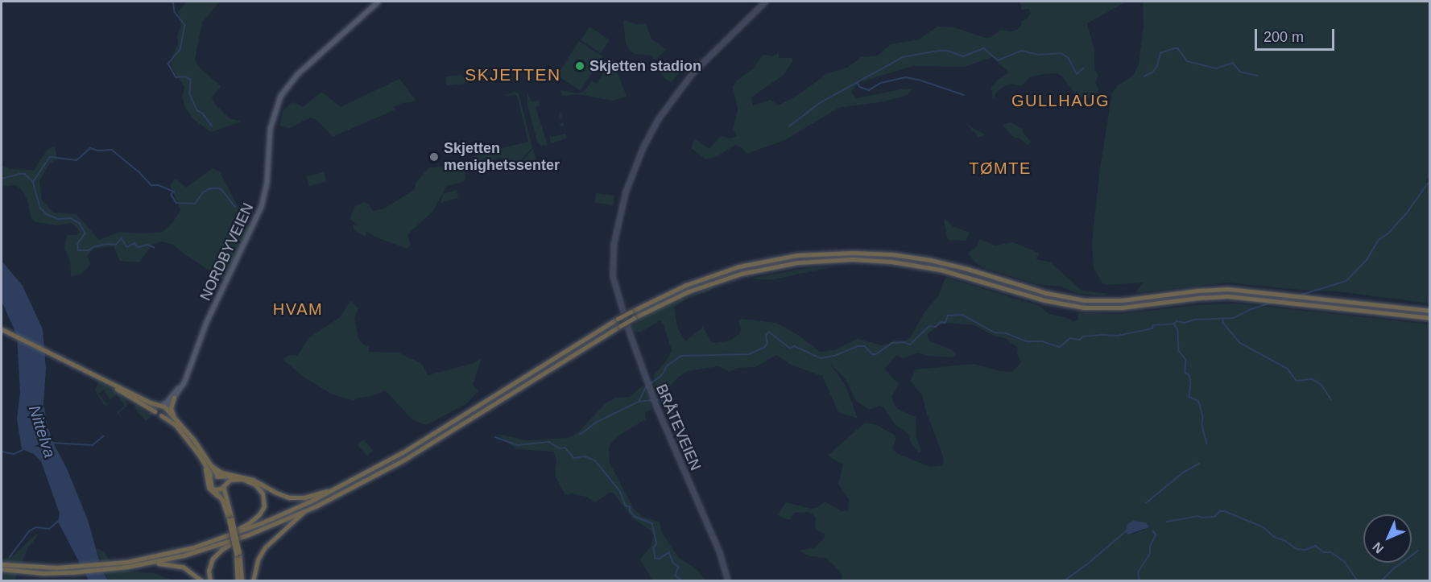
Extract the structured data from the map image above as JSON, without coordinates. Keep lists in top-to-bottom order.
{
  "streets": {
    "main road": ["NORDBYVEIEN", "BRÅTEVEIEN"]
  },
  "districts": [
    "SKJETTEN",
    "GULLHAUG",
    "TØMTE",
    "HVAM"
  ],
  "water": ["Nittelva"],
  "places": ["Skjetten stadion", "Skjetten menighetssenter"],
  "scale_bar": "200 m",
  "north": "bottom left"
}
